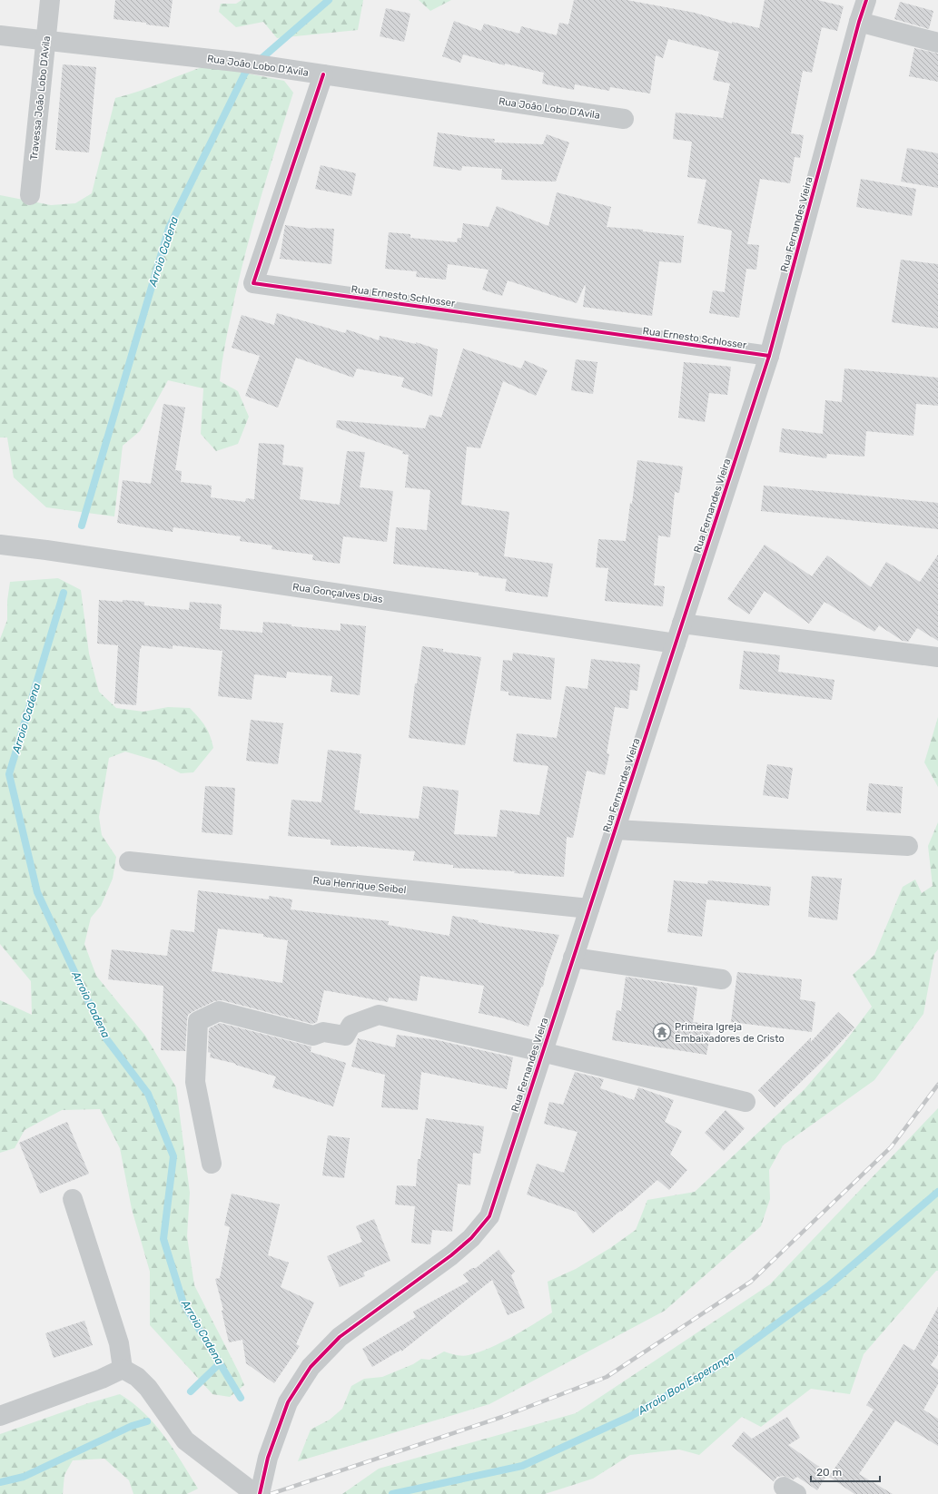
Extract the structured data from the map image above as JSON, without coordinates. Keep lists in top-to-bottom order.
{
  "streets": {
    "street": [
      "Rua João Lobo D'Avila",
      "Travessa João Lobo D'Avila",
      "Rua Fernandes Vieira",
      "Rua Ernesto Schlosser",
      "Rua Gonçalves Dias",
      "Rua Henrique Seibel"
    ]
  },
  "crossings": [
    ["Rua João Lobo D'Avila", "Travessa João Lobo D'Avila"],
    ["Rua João Lobo D'Avila", "Rua Ernesto Schlosser"],
    ["Rua Fernandes Vieira", "Rua Ernesto Schlosser"],
    ["Rua Fernandes Vieira", "Rua Gonçalves Dias"],
    ["Rua Fernandes Vieira", "Rua Henrique Seibel"]
  ],
  "water": ["Arroio Cadena", "Arroio Boa Esperança"],
  "places": {
    "temple": ["Primeira Igreja Embaixadores de Cristo"]
  },
  "scale_bar": "20 m"
}
